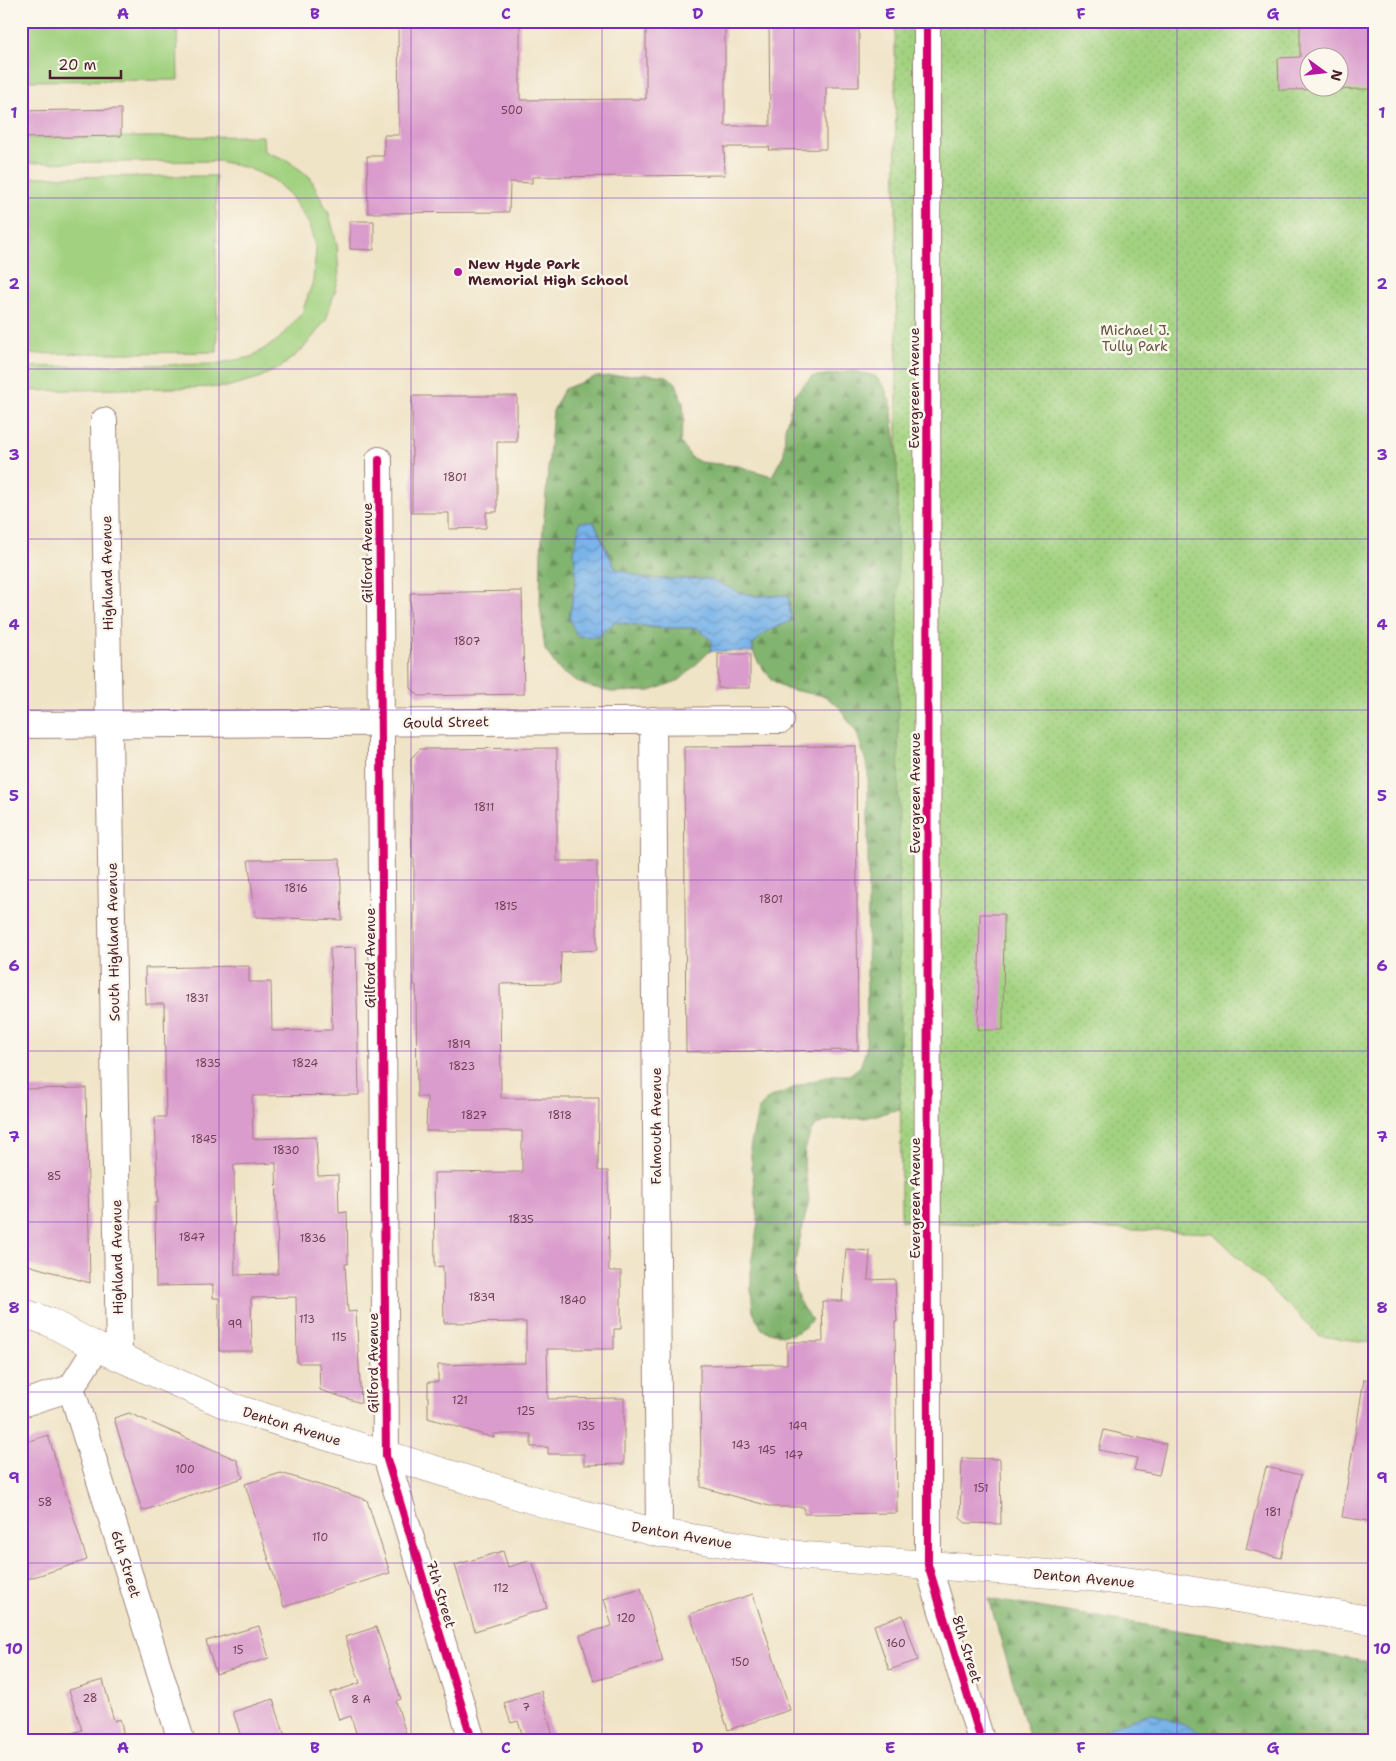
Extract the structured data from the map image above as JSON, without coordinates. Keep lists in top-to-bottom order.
{
  "streets": {
    "main road": ["Denton Avenue"],
    "street": [
      "Evergreen Avenue",
      "Gilford Avenue",
      "Highland Avenue",
      "Gould Street",
      "South Highland Avenue",
      "Falmouth Avenue",
      "6th Street",
      "7th Street",
      "8th Street"
    ]
  },
  "crossings": [
    ["Evergreen Avenue", "Denton Avenue"],
    ["Evergreen Avenue", "8th Street"],
    ["Gilford Avenue", "Gould Street"],
    ["Gilford Avenue", "Denton Avenue"],
    ["Gilford Avenue", "7th Street"],
    ["Highland Avenue", "Gould Street"],
    ["Highland Avenue", "South Highland Avenue"],
    ["Highland Avenue", "Denton Avenue"],
    ["Gould Street", "South Highland Avenue"],
    ["Gould Street", "Falmouth Avenue"],
    ["Falmouth Avenue", "Denton Avenue"],
    ["Denton Avenue", "7th Street"],
    ["Denton Avenue", "8th Street"]
  ],
  "parks": ["Michael J. Tully Park"],
  "places": ["New Hyde Park Memorial High School"],
  "house_numbers": [
    "500",
    "1801",
    "1807",
    "1811",
    "1816",
    "1801",
    "1815",
    "1831",
    "1819",
    "1835",
    "1824",
    "1823",
    "1827",
    "1818",
    "1845",
    "1830",
    "85",
    "1835",
    "1847",
    "1836",
    "1839",
    "1840",
    "113",
    "99",
    "115",
    "121",
    "125",
    "135",
    "149",
    "143",
    "145",
    "147",
    "100",
    "151",
    "58",
    "181",
    "110",
    "112",
    "120",
    "160",
    "15",
    "150",
    "28",
    "8 A",
    "7"
  ],
  "scale_bar": "20 m",
  "north": "right",
  "grid": {
    "columns": [
      "A",
      "B",
      "C",
      "D",
      "E",
      "F",
      "G"
    ],
    "rows": [
      "1",
      "2",
      "3",
      "4",
      "5",
      "6",
      "7",
      "8",
      "9",
      "10"
    ]
  }
}
